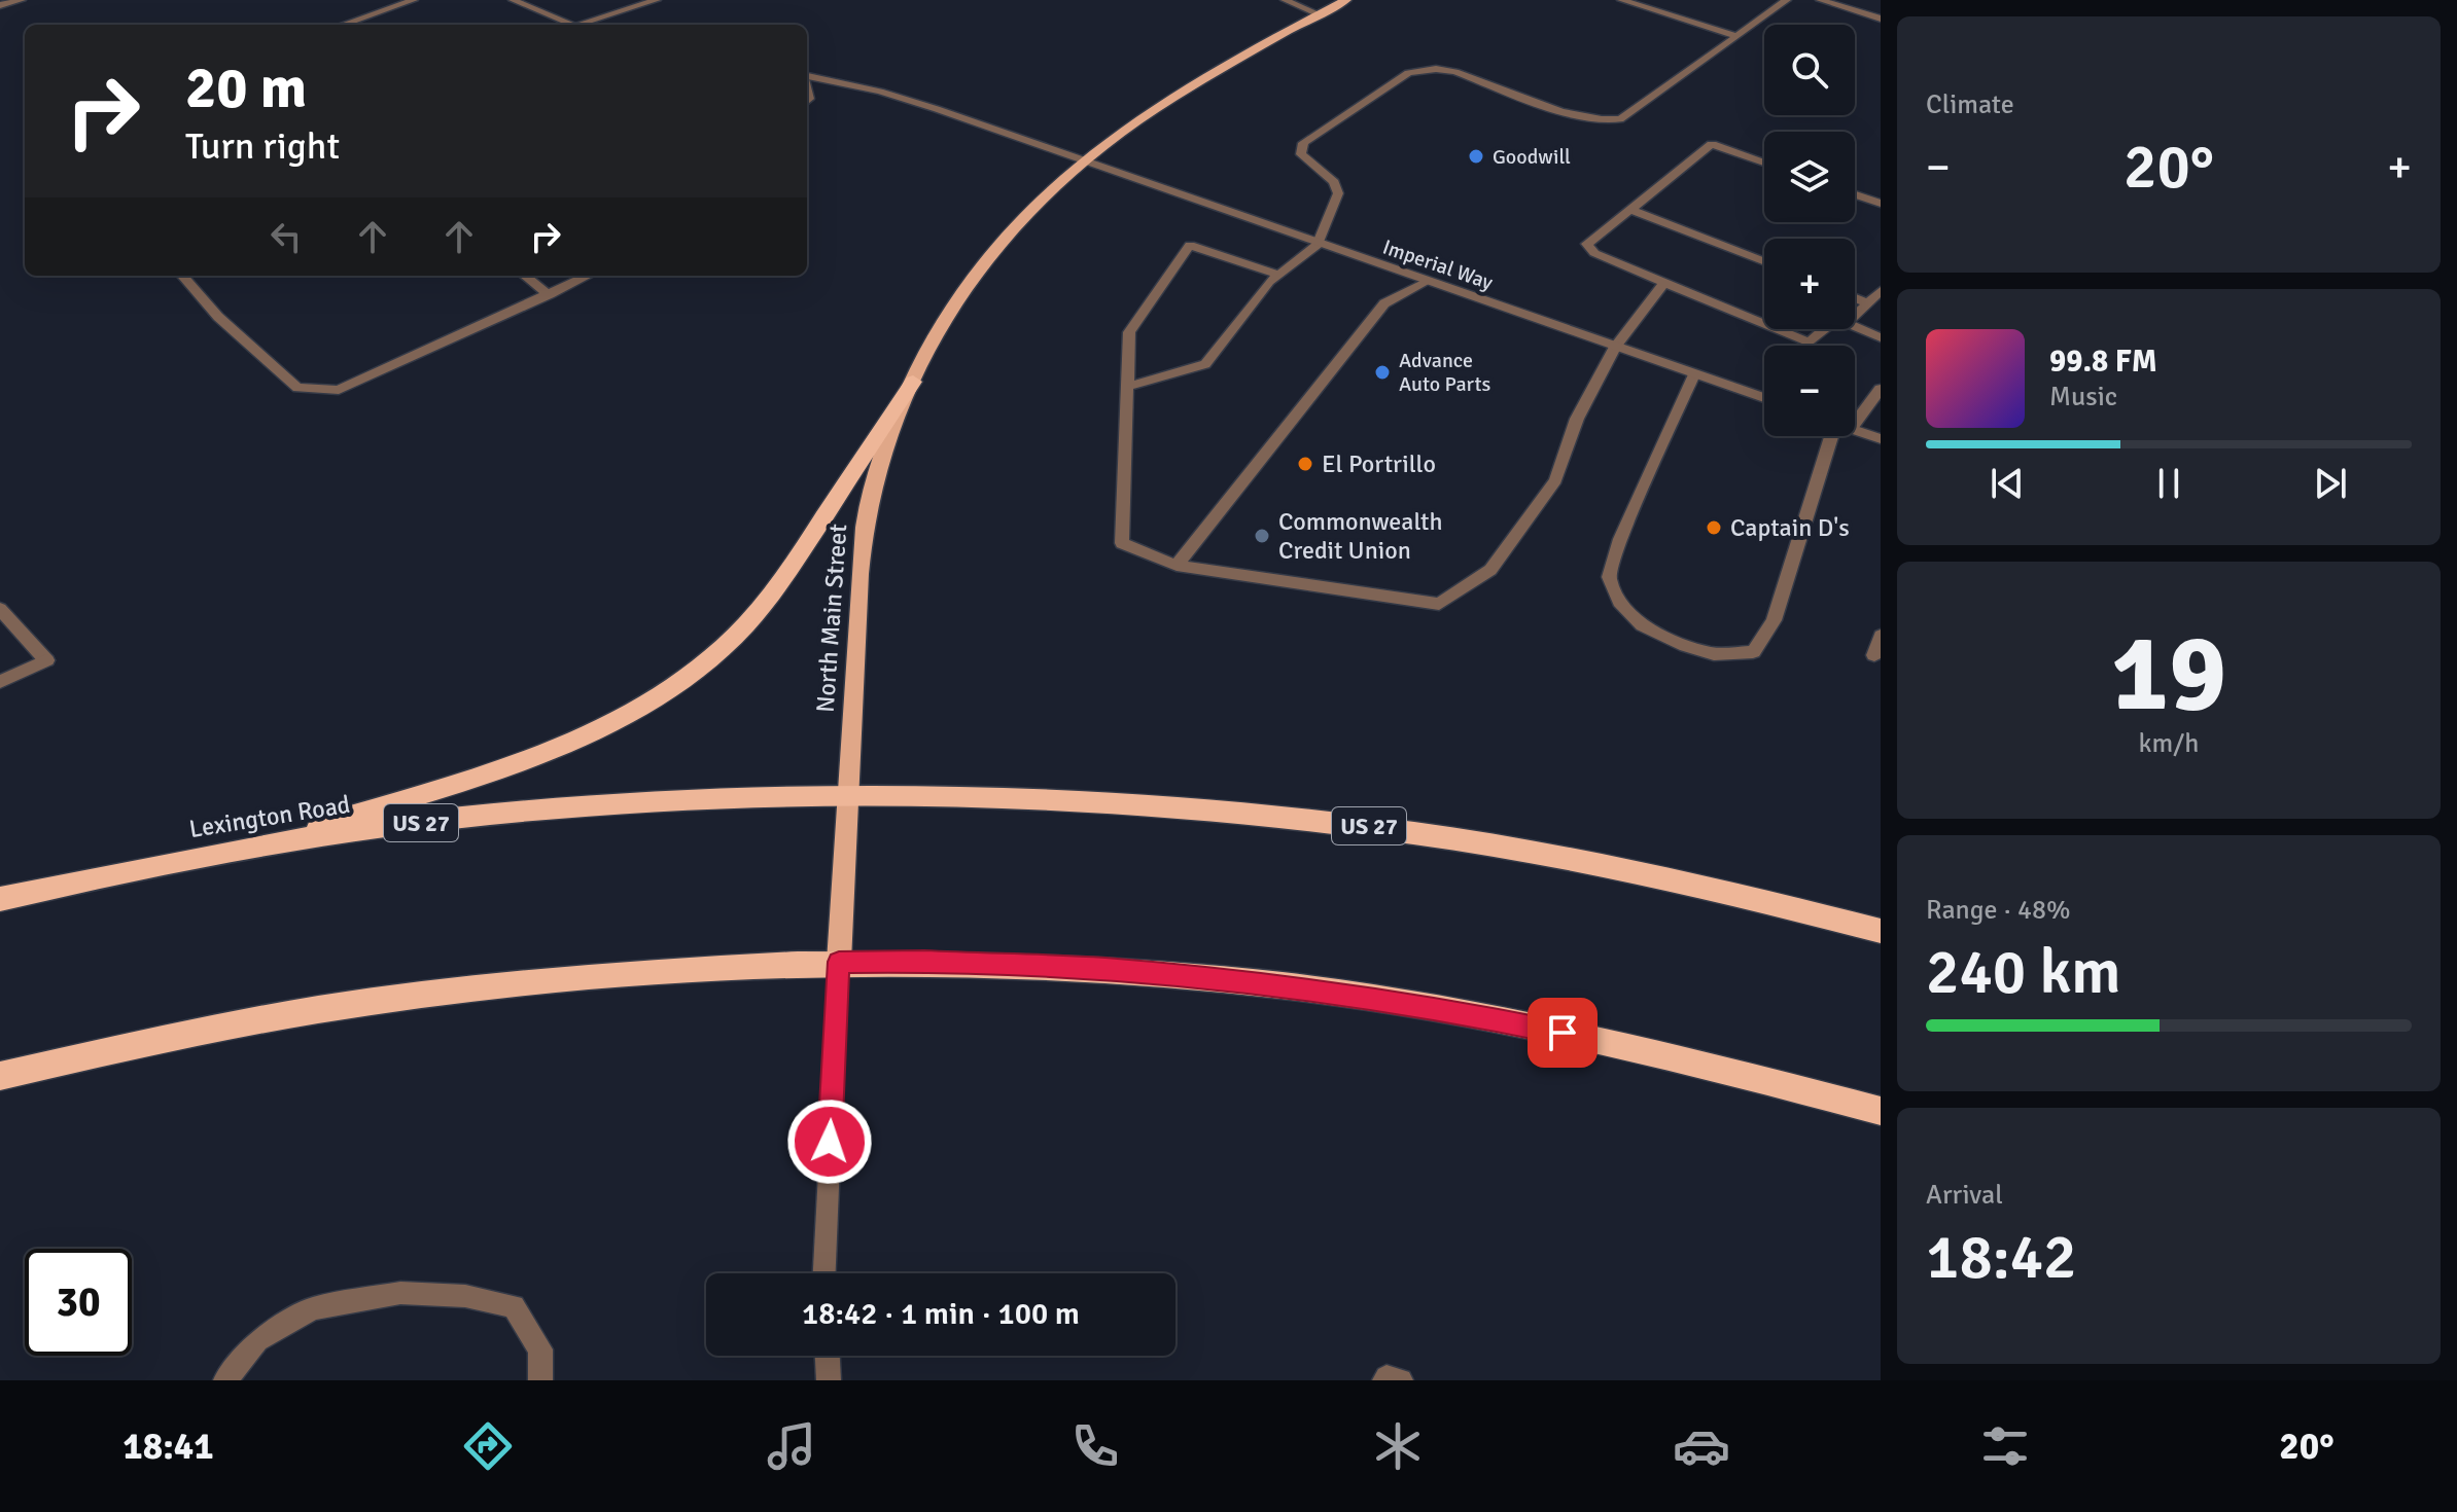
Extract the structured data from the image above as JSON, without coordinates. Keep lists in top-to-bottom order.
{
  "streets": {
    "highway": ["Lexington Road", "US 27"],
    "main road": ["North Main Street"],
    "street": ["Imperial Way"]
  },
  "crossings": [
    ["Imperial Way", "North Main Street"],
    ["North Main Street", "Lexington Road"],
    ["North Main Street", "US 27"],
    ["Lexington Road", "US 27"]
  ],
  "places": [
    "Goodwill",
    "Advance Auto Parts",
    "El Portrillo",
    "Captain D's",
    "Commonwealth Credit Union"
  ],
  "page": {
    "tile": [
      "Climate",
      ["19", "km/h"],
      ["Range · 48%", "240 km"],
      ["Arrival", "18:42"]
    ],
    "map_buttons": ["+", "−"],
    "turn": ["20 m", "Turn right"],
    "heat": ["−", "20°", "+"],
    "song": ["99.8 FM", "Music"],
    "limit": "30",
    "trip": "18:42 · 1 min · 100 m",
    "tabs": ["18:41", "20°"]
  }
}
